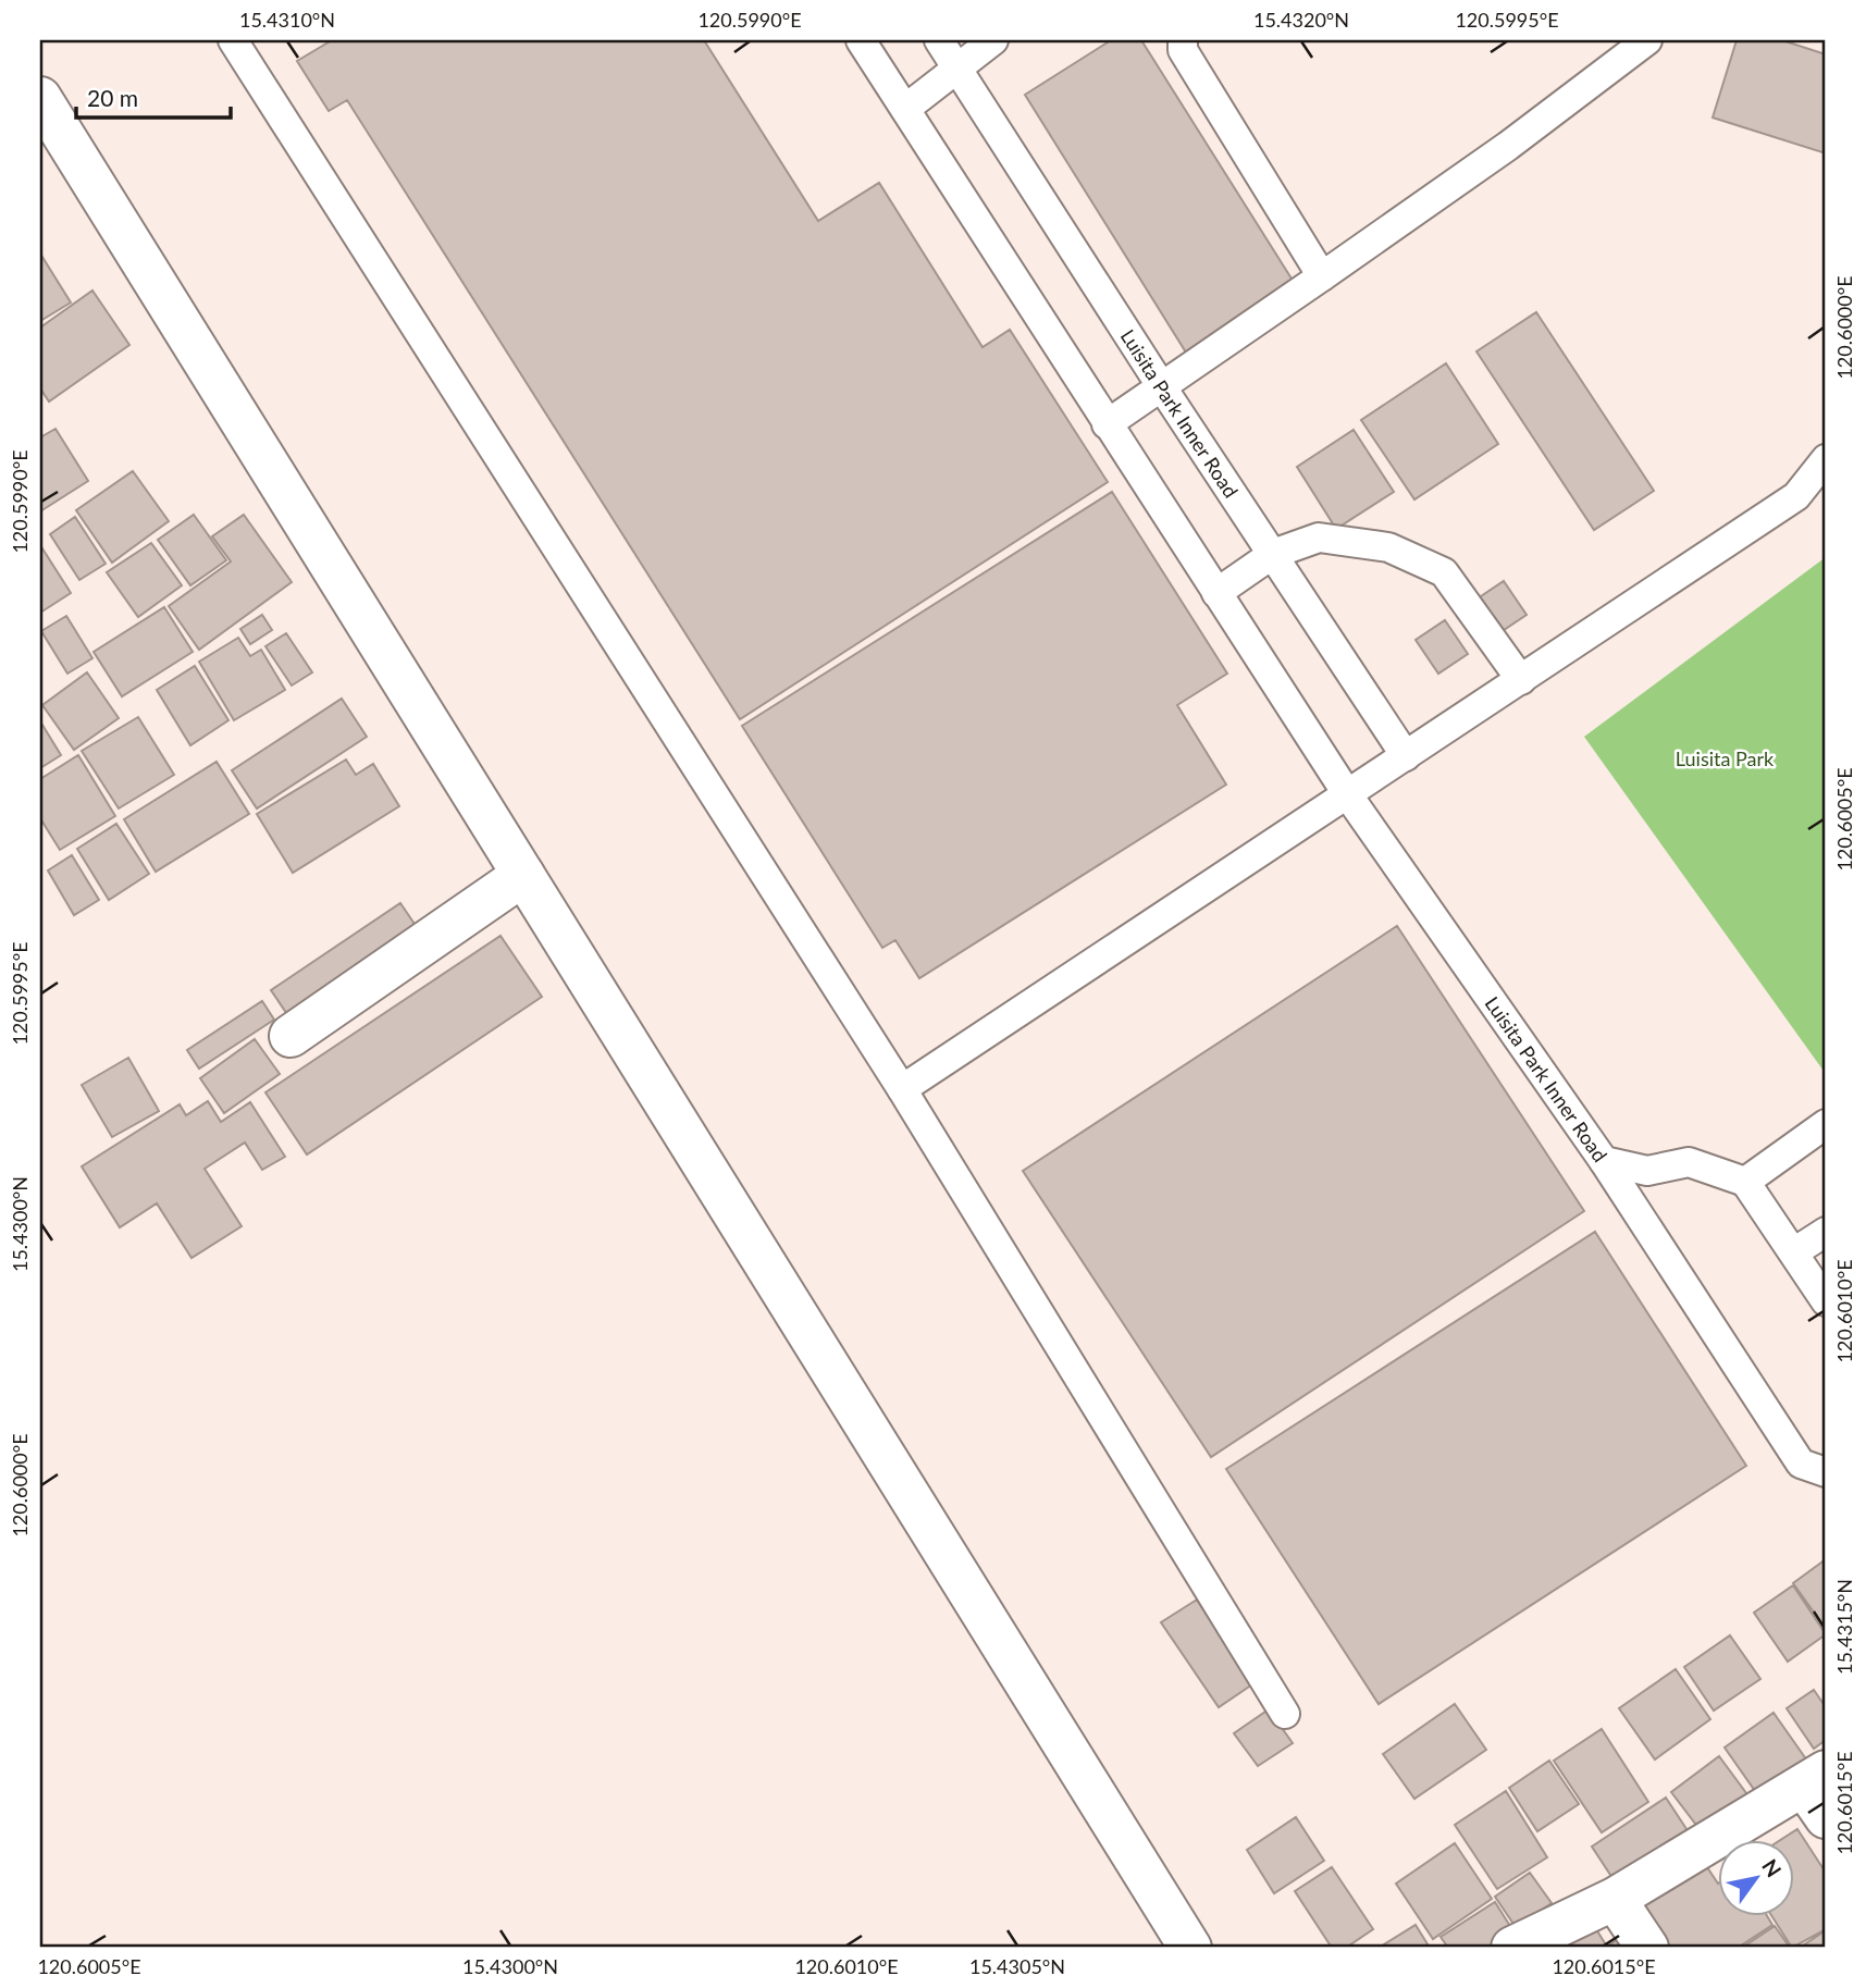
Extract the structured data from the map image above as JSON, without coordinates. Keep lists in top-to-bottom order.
{
  "streets": {
    "lane": ["Luisita Park Inner Road"]
  },
  "parks": ["Luisita Park"],
  "scale_bar": "20 m",
  "north": "top right",
  "coordinates": [
    "15.4310°N",
    "120.5990°E",
    "15.4320°N",
    "120.5995°E",
    "120.6000°E",
    "120.6005°E",
    "15.4300°N",
    "120.6010°E",
    "15.4315°N",
    "120.6015°E",
    "15.4305°N"
  ]
}
